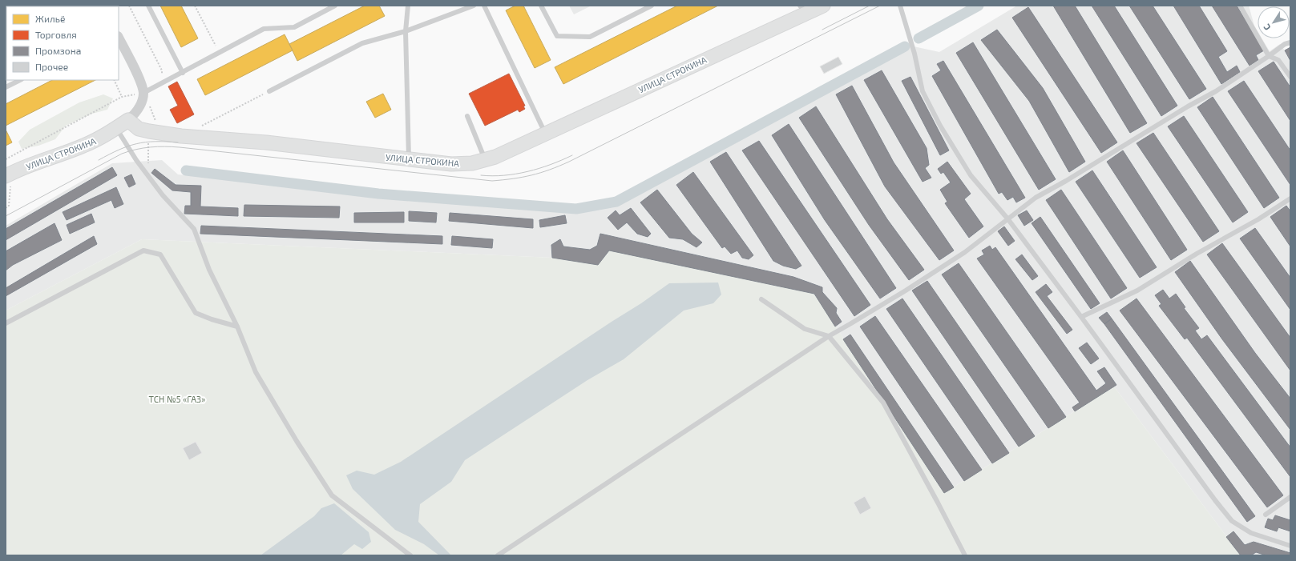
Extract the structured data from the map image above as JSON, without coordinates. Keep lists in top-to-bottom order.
{
  "streets": {
    "street": ["УЛИЦА СТРОКИНА"]
  },
  "parks": ["ТСН №5 «ГАЗ»"],
  "legend": [
    "Жильё",
    "Торговля",
    "Промзона",
    "Прочее"
  ],
  "north": "bottom left"
}
